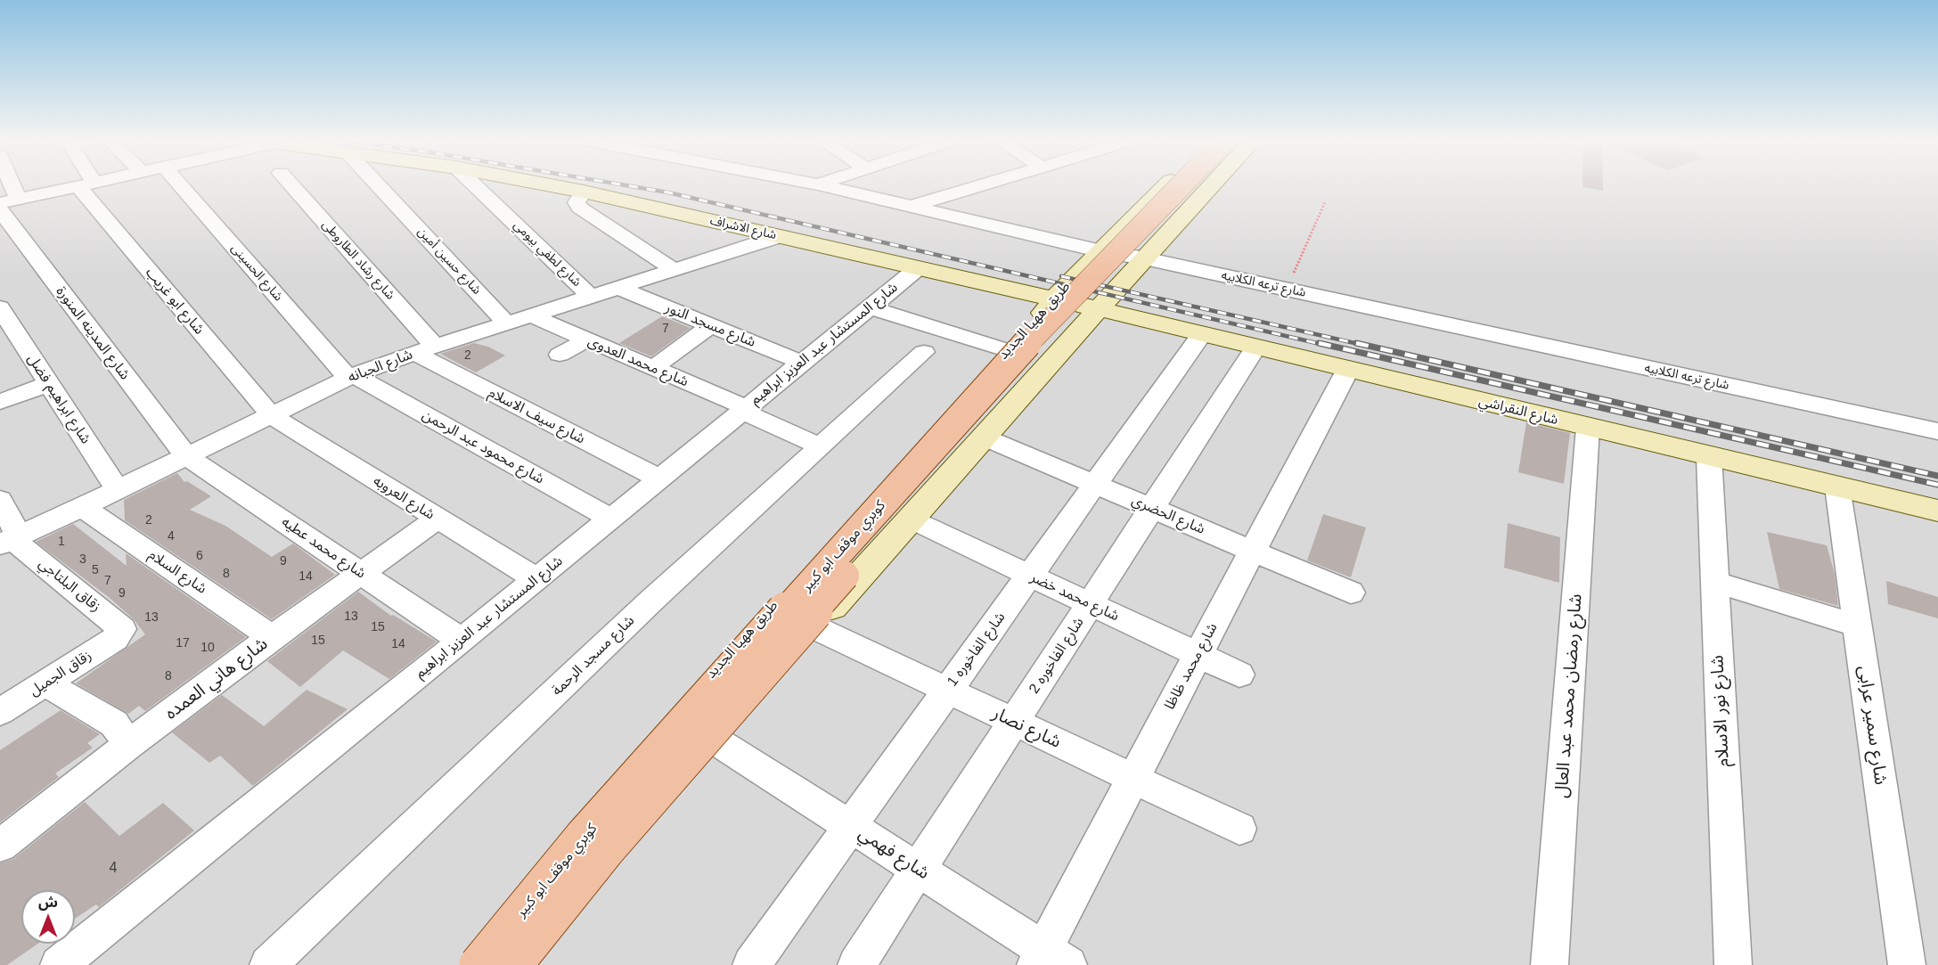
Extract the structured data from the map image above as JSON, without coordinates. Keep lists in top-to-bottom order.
{
  "streets": {
    "main road": ["كوبري موقف ابو كبير"],
    "street": [
      "شارع الاشراف",
      "شارع لطفي بيومي",
      "شارع رشاد الطاروطى",
      "شارع حسين أمين",
      "شارع الحسينى",
      "شارع ترعه الكلابيه",
      "شارع ابو غريب",
      "طريق ههيا الجديد",
      "شارع مسجد النور",
      "شارع المدينه المنورة",
      "شارع المستشار عبد العزيز ابراهيم",
      "شارع محمد العدوى",
      "شارع الجبانه",
      "شارع ابراهيم فضل",
      "شارع النقراشي",
      "شارع سيف الاسلام",
      "شارع محمود عبد الرحمن",
      "شارع العروبه",
      "شارع الحضري",
      "شارع محمد عطيه",
      "شارع السلام",
      "زقاق البلتاجي",
      "شارع محمد خضر",
      "شارع الفاخوره 1",
      "شارع مسجد الرحمة",
      "شارع الفاخوره 2",
      "شارع محمد ظاظا",
      "زقاق الجميل",
      "شارع هاني العمده",
      "شارع رمضان محمد عبد العال",
      "شارع نور الاسلام",
      "شارع سمير عرابى",
      "شارع نصار",
      "شارع فهمي"
    ]
  },
  "crossings": [
    ["شارع الاشراف", "طريق ههيا الجديد"],
    ["شارع الاشراف", "شارع المستشار عبد العزيز ابراهيم"],
    ["شارع الاشراف", "شارع الجبانه"],
    ["شارع الاشراف", "شارع النقراشي"],
    ["شارع لطفي بيومي", "شارع الجبانه"],
    ["شارع رشاد الطاروطى", "شارع الجبانه"],
    ["شارع رشاد الطاروطى", "شارع سيف الاسلام"],
    ["شارع حسين أمين", "شارع الجبانه"],
    ["شارع الحسينى", "شارع الجبانه"],
    ["شارع الحسينى", "شارع محمود عبد الرحمن"],
    ["شارع ترعه الكلابيه", "طريق ههيا الجديد"],
    ["شارع ابو غريب", "شارع الجبانه"],
    ["شارع ابو غريب", "شارع العروبه"],
    ["شارع مسجد النور", "شارع المستشار عبد العزيز ابراهيم"],
    ["شارع مسجد النور", "شارع الجبانه"],
    ["شارع المدينه المنورة", "شارع الجبانه"],
    ["شارع المدينه المنورة", "شارع محمد عطيه"],
    ["شارع المستشار عبد العزيز ابراهيم", "شارع محمد العدوى"],
    ["شارع المستشار عبد العزيز ابراهيم", "شارع سيف الاسلام"],
    ["شارع المستشار عبد العزيز ابراهيم", "شارع محمود عبد الرحمن"],
    ["شارع المستشار عبد العزيز ابراهيم", "شارع العروبه"],
    ["شارع المستشار عبد العزيز ابراهيم", "شارع محمد عطيه"],
    ["شارع محمد العدوى", "شارع الجبانه"],
    ["شارع محمد العدوى", "شارع مسجد الرحمة"],
    ["شارع الجبانه", "شارع ابراهيم فضل"],
    ["شارع الجبانه", "شارع سيف الاسلام"],
    ["شارع الجبانه", "شارع محمود عبد الرحمن"],
    ["شارع الجبانه", "شارع العروبه"],
    ["شارع الجبانه", "شارع محمد عطيه"],
    ["شارع الجبانه", "شارع السلام"],
    ["شارع الجبانه", "زقاق البلتاجي"],
    ["شارع النقراشي", "شارع الفاخوره 1"],
    ["شارع النقراشي", "شارع الفاخوره 2"],
    ["شارع النقراشي", "شارع محمد ظاظا"],
    ["شارع النقراشي", "شارع رمضان محمد عبد العال"],
    ["شارع النقراشي", "شارع نور الاسلام"],
    ["شارع النقراشي", "شارع سمير عرابى"],
    ["شارع العروبه", "شارع هاني العمده"],
    ["شارع الحضري", "شارع الفاخوره 1"],
    ["شارع الحضري", "شارع الفاخوره 2"],
    ["شارع الحضري", "شارع محمد ظاظا"],
    ["شارع محمد عطيه", "شارع هاني العمده"],
    ["شارع السلام", "شارع هاني العمده"],
    ["زقاق البلتاجي", "زقاق الجميل"],
    ["شارع محمد خضر", "شارع الفاخوره 1"],
    ["شارع محمد خضر", "شارع الفاخوره 2"],
    ["شارع محمد خضر", "شارع محمد ظاظا"],
    ["شارع الفاخوره 1", "شارع نصار"],
    ["شارع الفاخوره 1", "شارع فهمي"],
    ["شارع الفاخوره 2", "شارع نصار"],
    ["شارع الفاخوره 2", "شارع فهمي"],
    ["شارع محمد ظاظا", "شارع نصار"],
    ["شارع محمد ظاظا", "شارع فهمي"]
  ],
  "house_numbers": [
    "7",
    "2",
    "2",
    "4",
    "1",
    "6",
    "3",
    "9",
    "5",
    "8",
    "14",
    "7",
    "9",
    "13",
    "13",
    "15",
    "15",
    "17",
    "14",
    "10",
    "8",
    "4"
  ],
  "north": "top"
}
